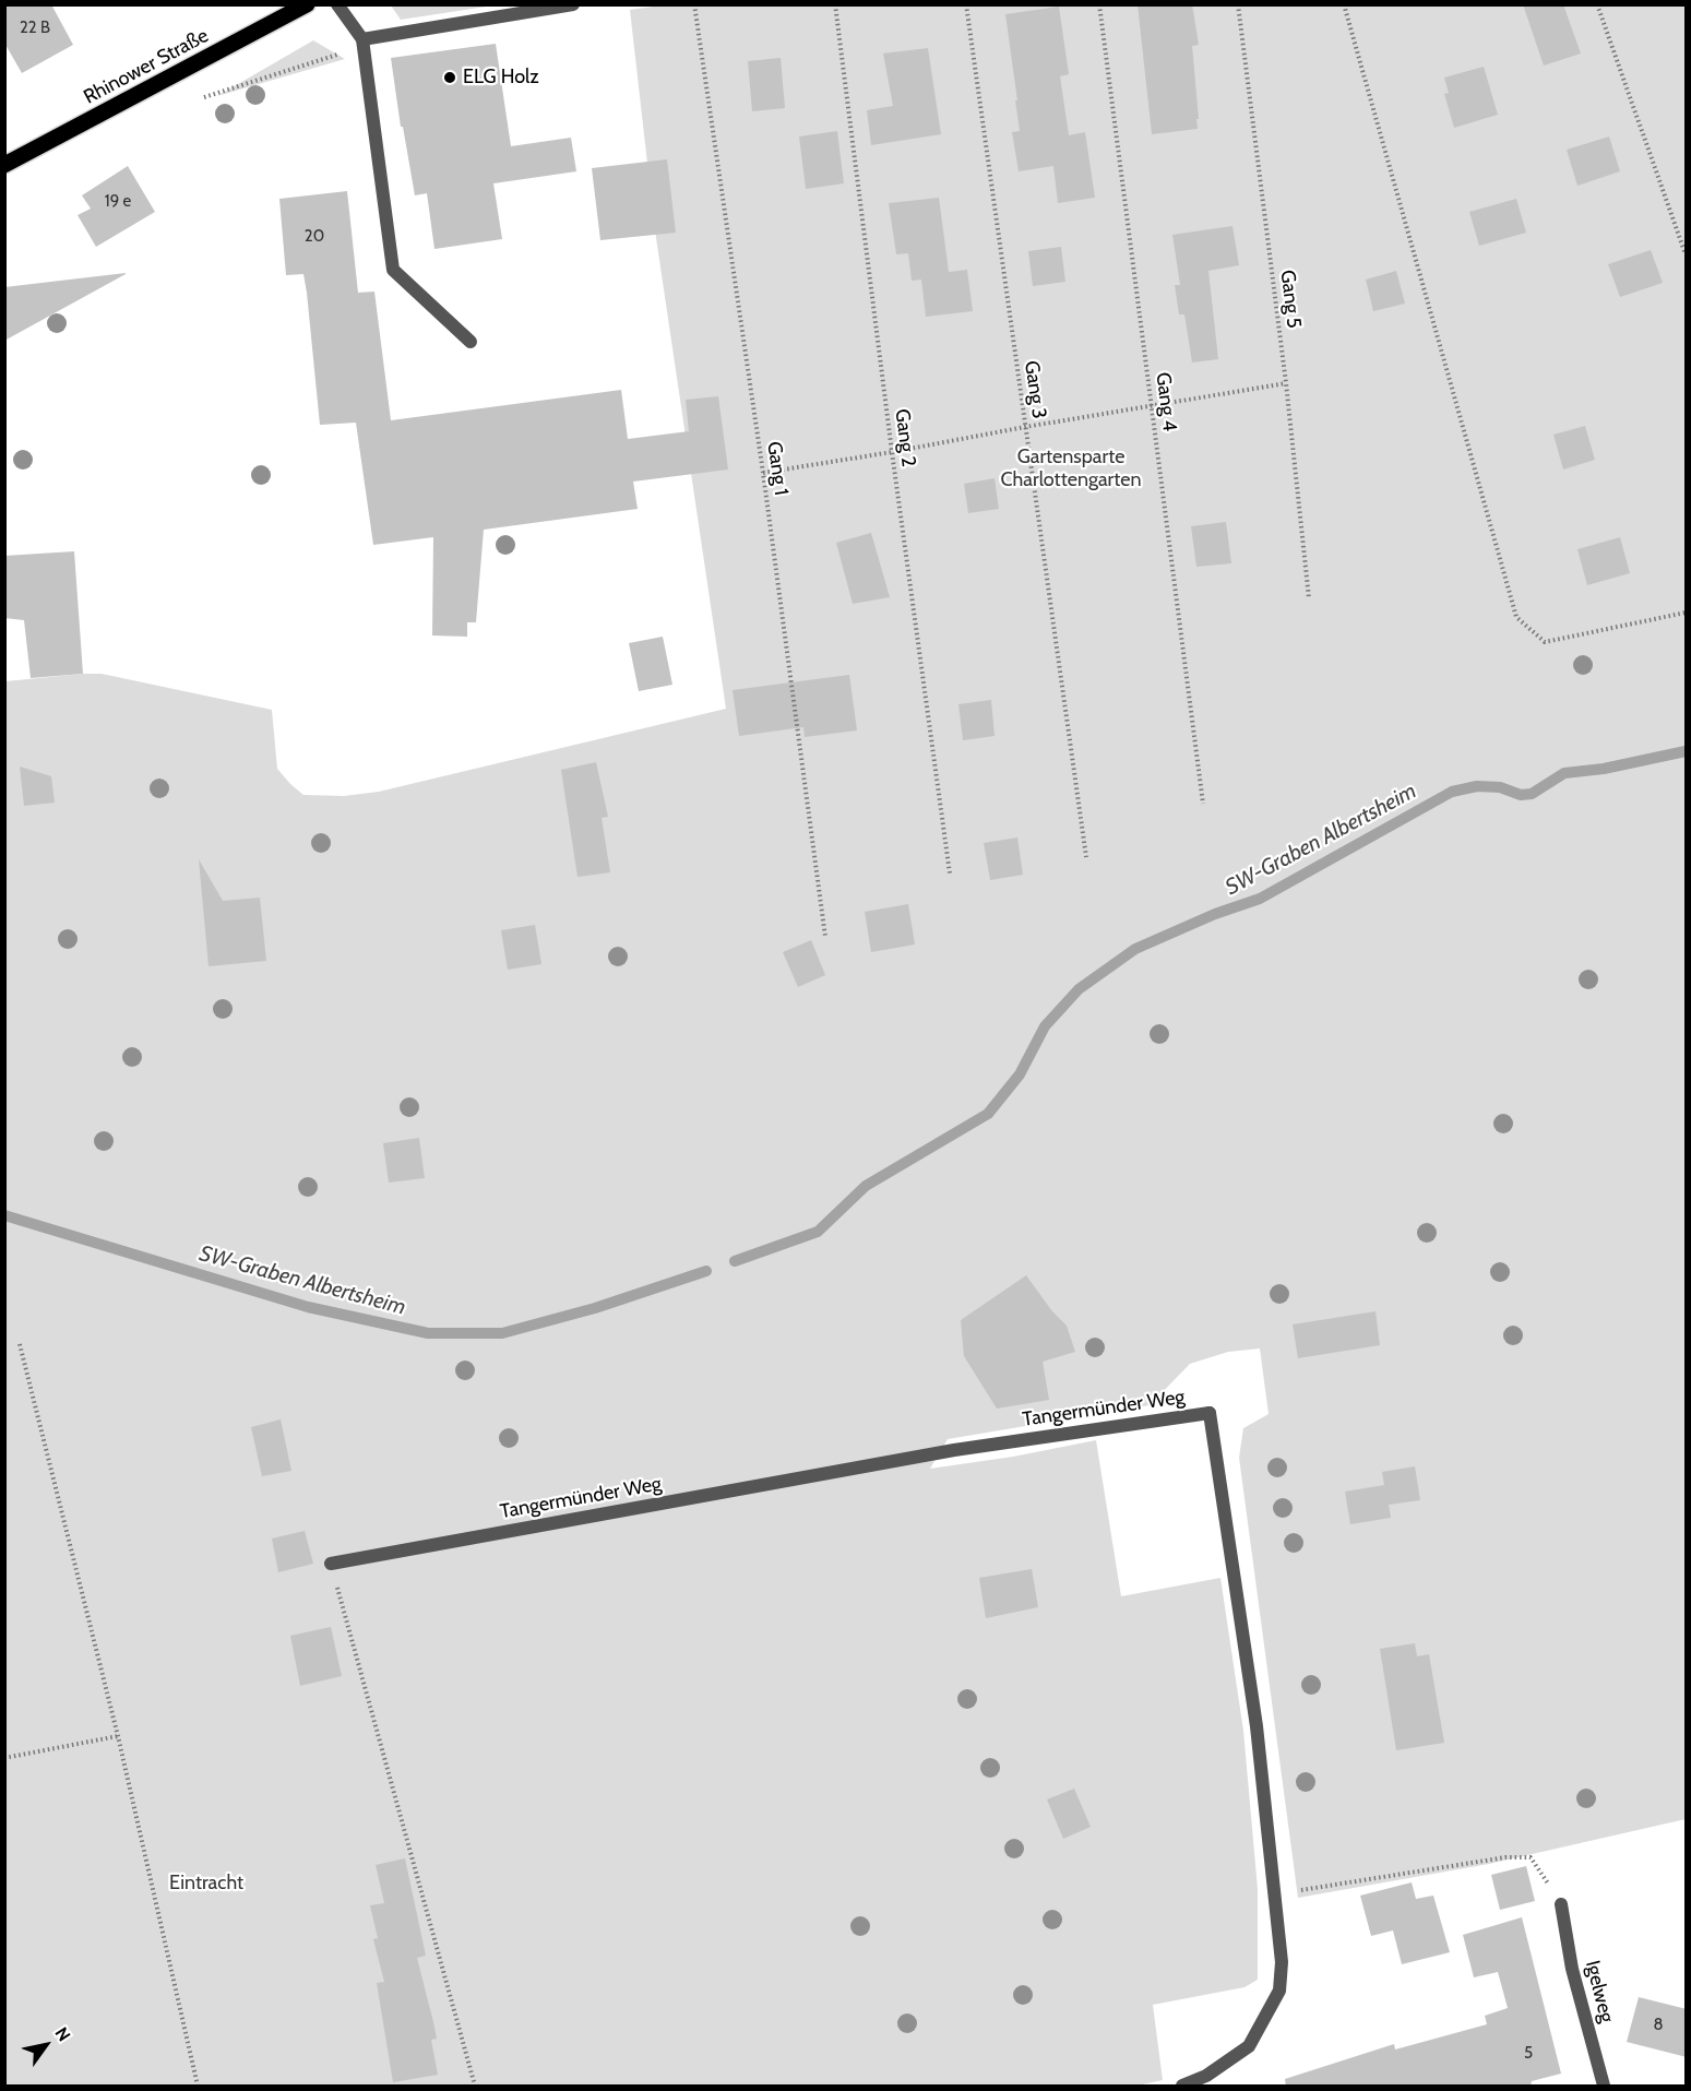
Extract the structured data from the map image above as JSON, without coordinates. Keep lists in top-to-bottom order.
{
  "streets": {
    "main road": ["Rhinower Straße"],
    "street": ["Tangermünder Weg", "Igelweg"],
    "path": [
      "Gang 5",
      "Gang 3",
      "Gang 4",
      "Gang 2",
      "Gang 1"
    ]
  },
  "water": ["SW-Graben Albertsheim"],
  "parks": ["Gartensparte Charlottengarten", "Eintracht"],
  "places": ["ELG Holz"],
  "house_numbers": [
    "22 B",
    "19 e",
    "20",
    "8",
    "5"
  ],
  "north": "top right"
}
